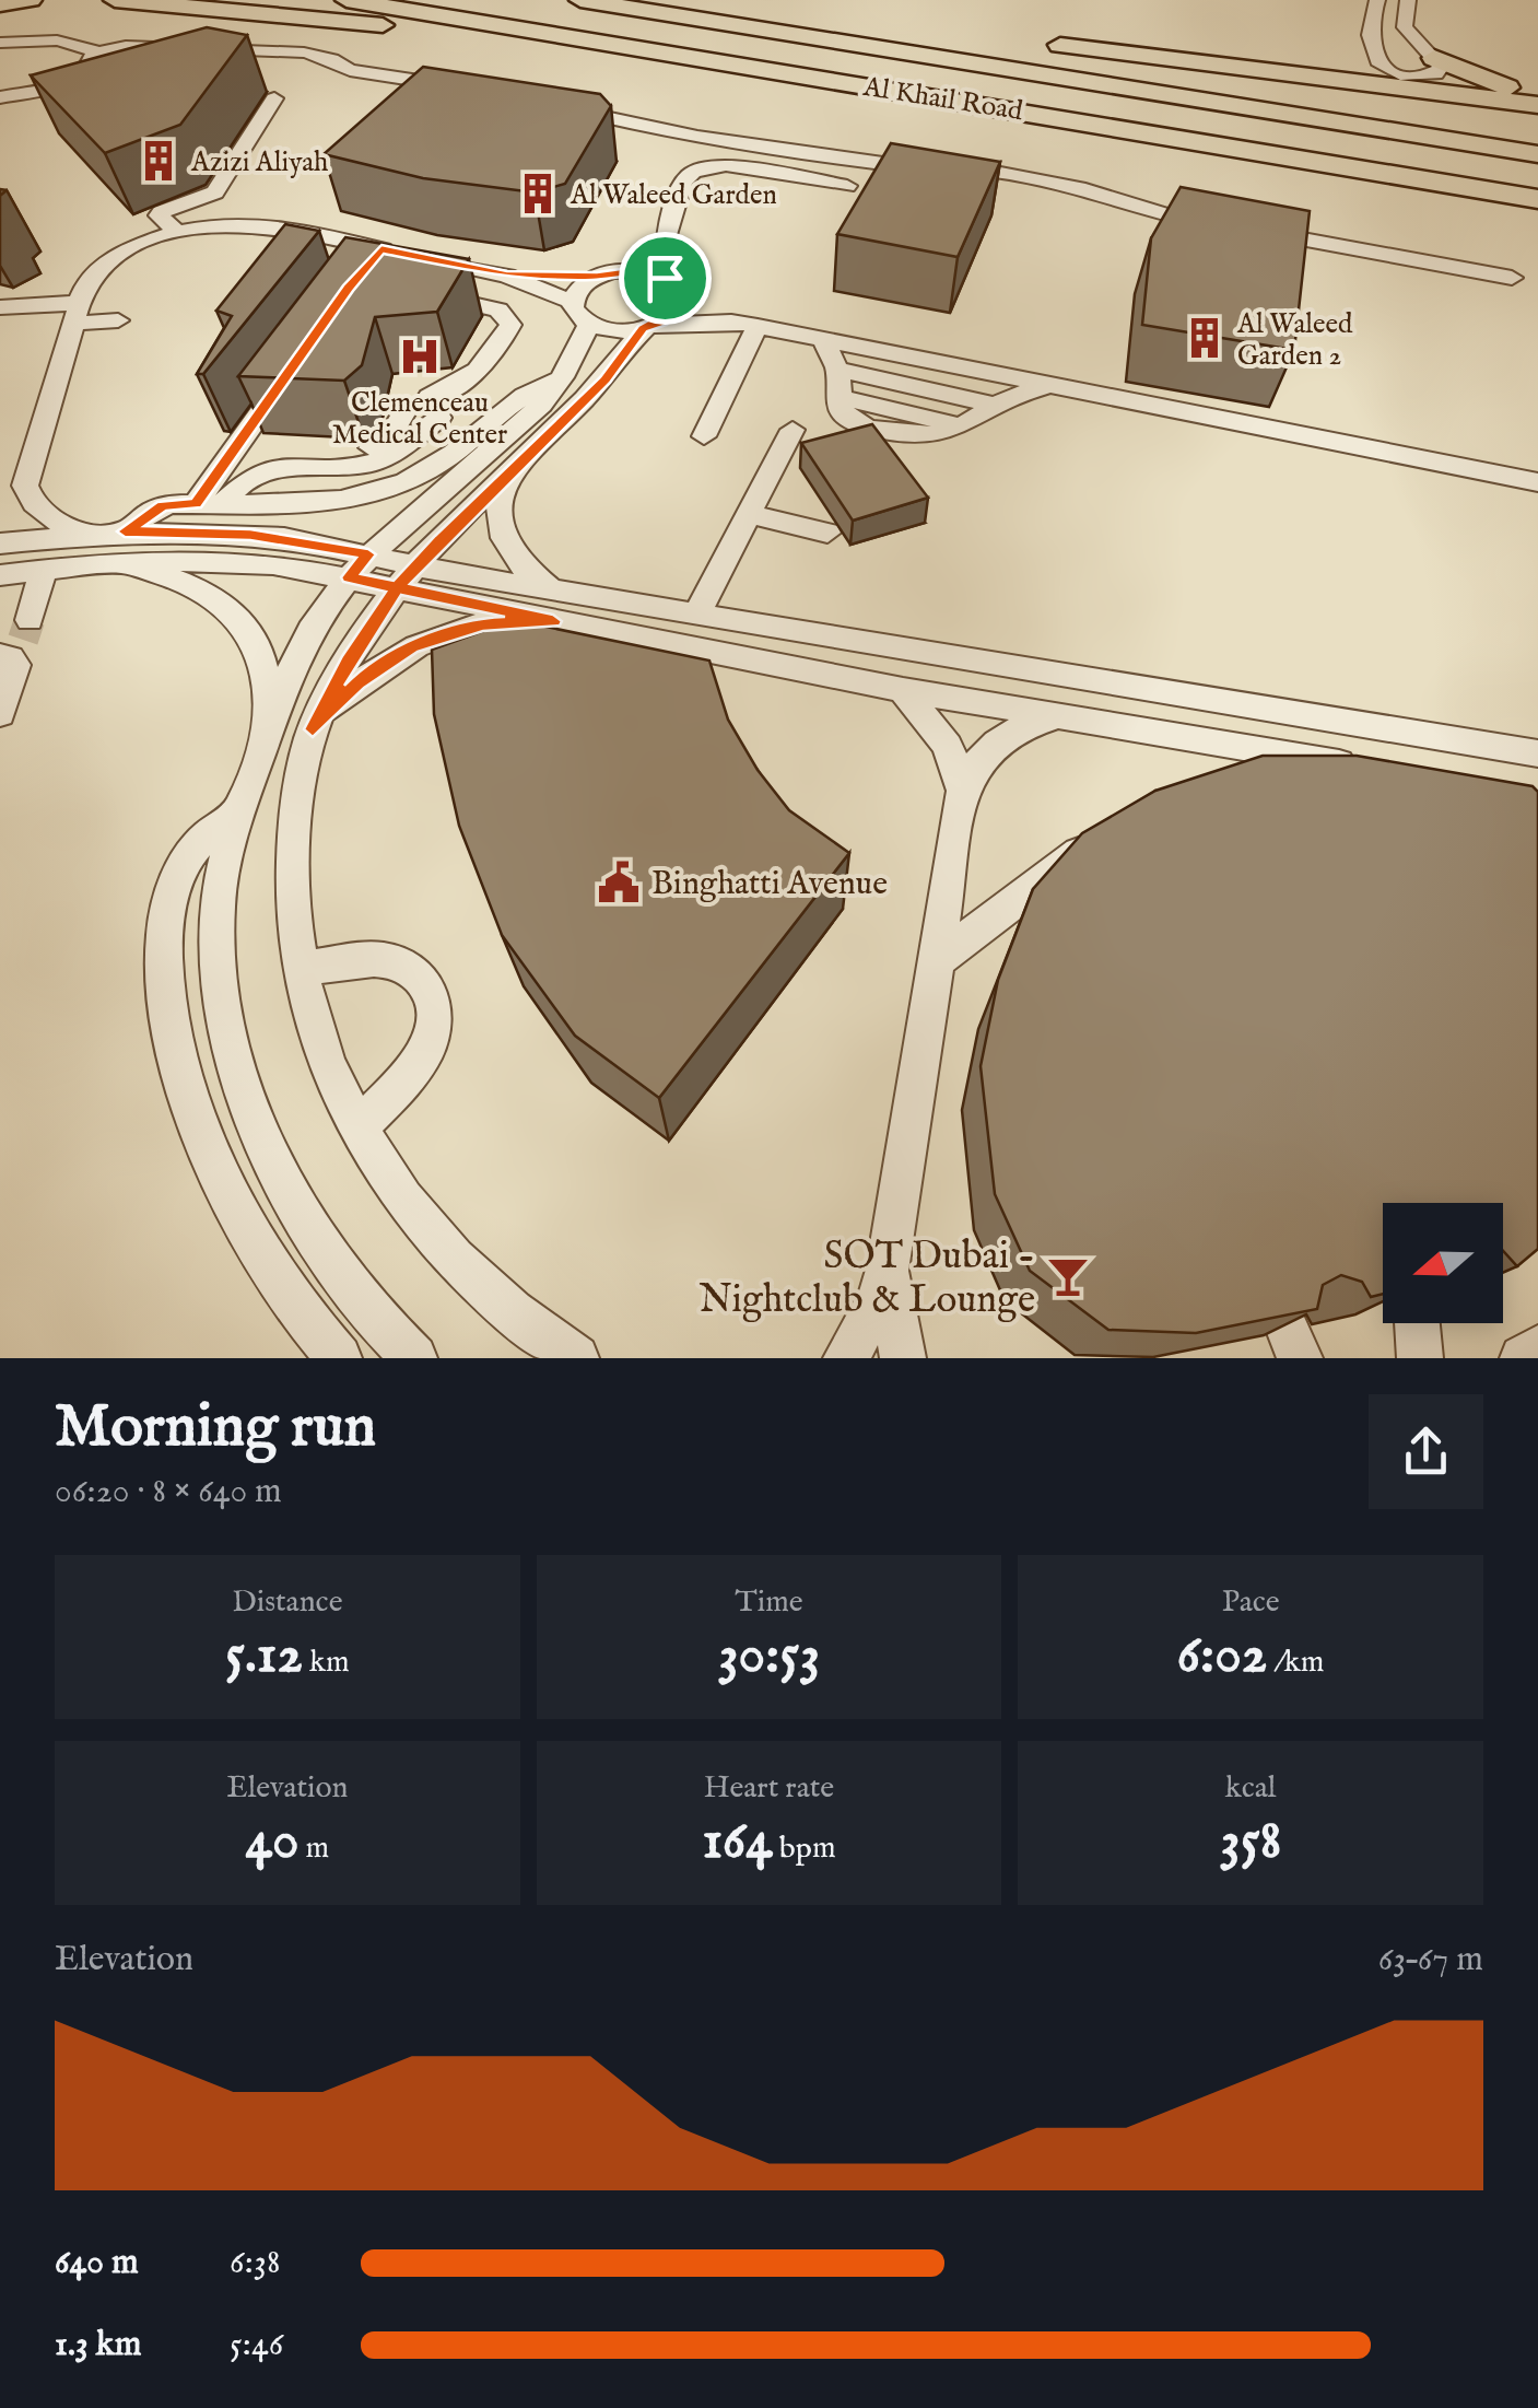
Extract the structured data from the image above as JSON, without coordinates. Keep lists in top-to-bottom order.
{
  "streets": {
    "highway": ["Al Khail Road"]
  },
  "places": {
    "building": ["Azizi Aliyah", "Al Waleed Garden", "Al Waleed Garden 2"],
    "hospital": ["Clemenceau Medical Center"],
    "public building": ["Binghatti Avenue"],
    "bar": ["SOT Dubai - Nightclub & Lounge"]
  },
  "north": "left",
  "page": {
    "heading": ["Morning run", "06:20 · 8 × 640 m"],
    "stats": [
      ["Distance", "5.12 km"],
      ["Time", "30:53"],
      ["Pace", "6:02 /km"],
      ["Elevation", "40 m"],
      ["Heart rate", "164 bpm"],
      ["kcal", "358"]
    ],
    "chart": ["Elevation", "63–67 m"],
    "list": [
      {
        "name": "640 m",
        "note": "6:38"
      },
      {
        "name": "1.3 km",
        "note": "5:46"
      }
    ]
  }
}
